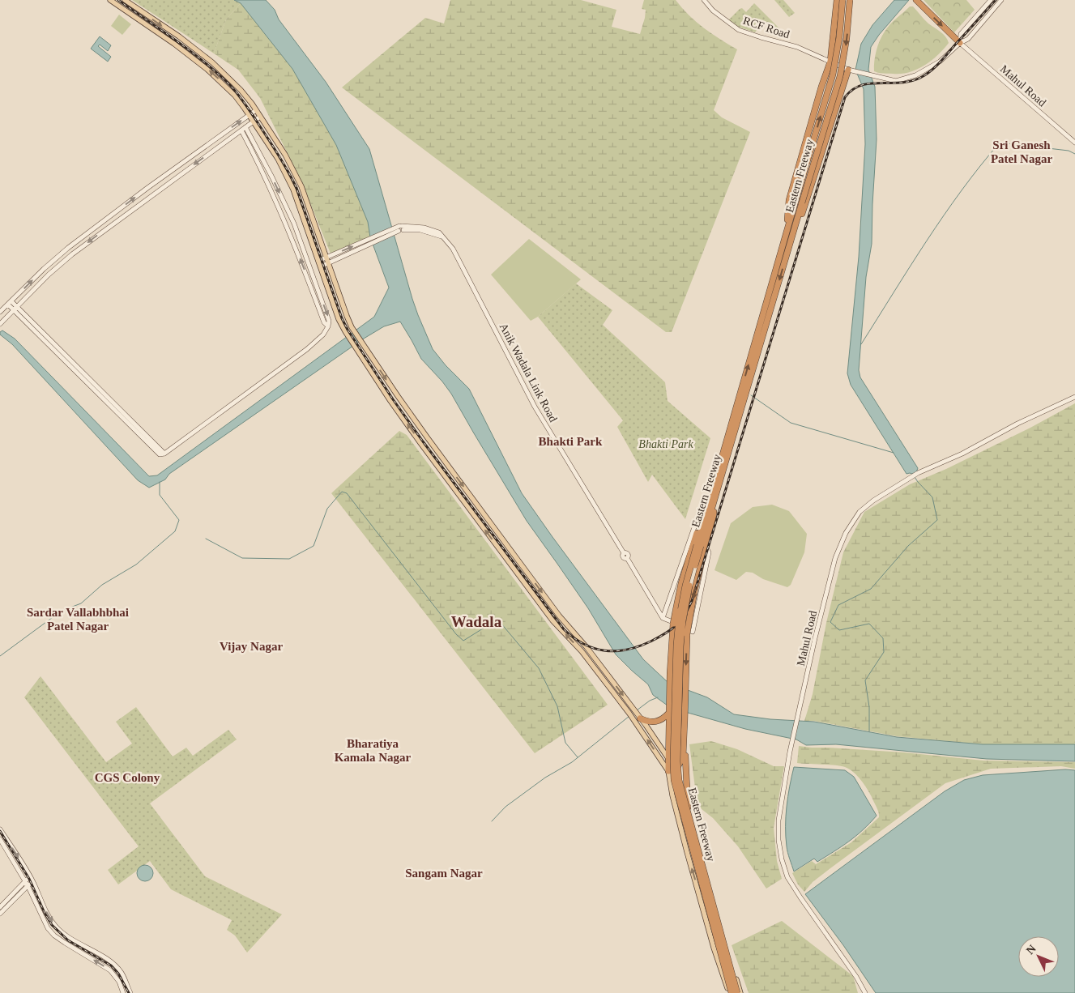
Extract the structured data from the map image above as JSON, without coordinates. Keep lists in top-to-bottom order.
{
  "streets": {
    "highway": ["Eastern Freeway"],
    "street": ["RCF Road", "Mahul Road", "Anik Wadala Link Road"]
  },
  "districts": [
    "Sri Ganesh Patel Nagar",
    "Bhakti Park",
    "Sardar Vallabhbhai Patel Nagar",
    "Wadala",
    "Vijay Nagar",
    "Bharatiya Kamala Nagar",
    "CGS Colony",
    "Sangam Nagar"
  ],
  "parks": ["Bhakti Park"],
  "north": "top left"
}
